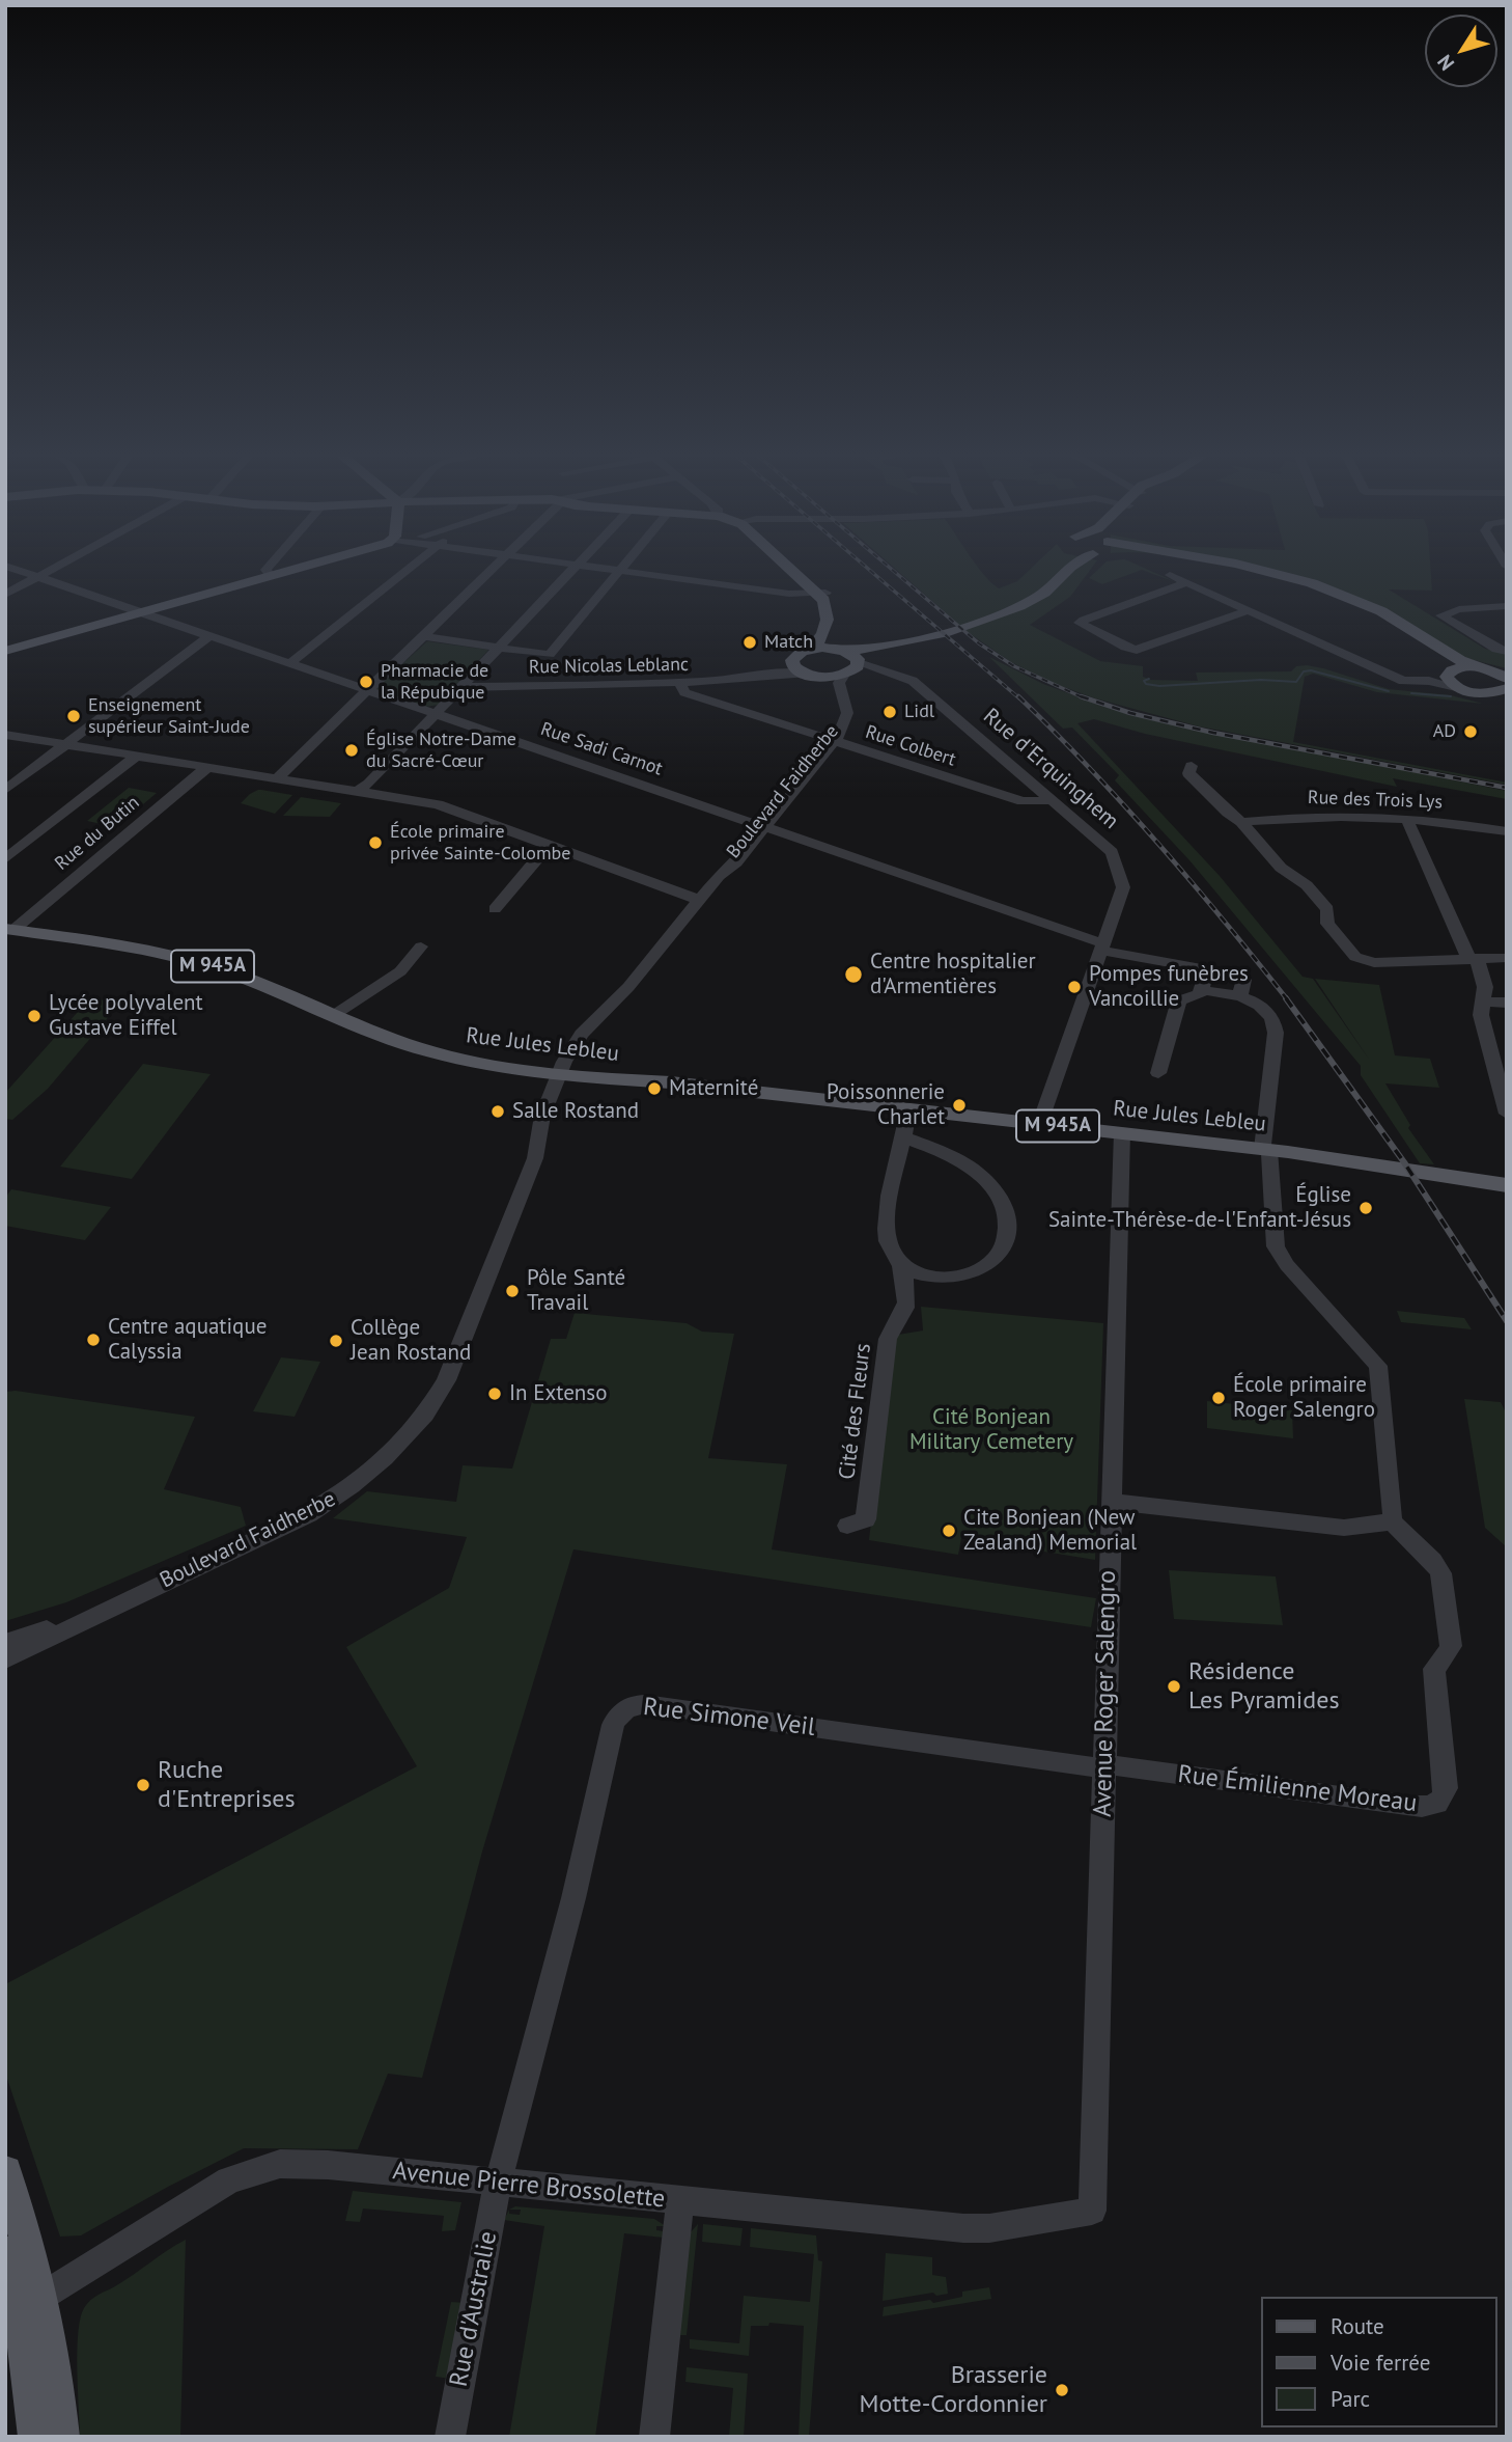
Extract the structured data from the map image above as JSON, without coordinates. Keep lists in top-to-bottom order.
{
  "streets": {
    "main road": ["Boulevard Faidherbe", "M 945A", "Rue Jules Lebleu"],
    "street": [
      "Rue Nicolas Leblanc",
      "Rue Colbert",
      "Rue Sadi Carnot",
      "Rue d'Erquinghem",
      "Rue des Trois Lys",
      "Rue du Butin",
      "Cité des Fleurs",
      "Avenue Roger Salengro",
      "Rue Simone Veil",
      "Rue Émilienne Moreau",
      "Avenue Pierre Brossolette",
      "Rue d'Australie"
    ]
  },
  "crossings": [
    ["Rue Nicolas Leblanc", "Rue Colbert"],
    ["Rue Nicolas Leblanc", "Boulevard Faidherbe"],
    ["Rue Colbert", "Rue d'Erquinghem"],
    ["Rue Colbert", "Boulevard Faidherbe"],
    ["Rue Sadi Carnot", "Rue d'Erquinghem"],
    ["Rue Sadi Carnot", "Boulevard Faidherbe"],
    ["Rue d'Erquinghem", "Boulevard Faidherbe"],
    ["Rue d'Erquinghem", "Rue Jules Lebleu"],
    ["Boulevard Faidherbe", "Rue Jules Lebleu"],
    ["Rue du Butin", "Rue Jules Lebleu"],
    ["Rue Jules Lebleu", "Avenue Roger Salengro"],
    ["Avenue Roger Salengro", "Rue Simone Veil"],
    ["Avenue Roger Salengro", "Rue Émilienne Moreau"],
    ["Avenue Roger Salengro", "Avenue Pierre Brossolette"],
    ["Rue Simone Veil", "Rue Émilienne Moreau"],
    ["Rue Simone Veil", "Avenue Pierre Brossolette"],
    ["Rue Simone Veil", "Rue d'Australie"],
    ["Avenue Pierre Brossolette", "Rue d'Australie"]
  ],
  "parks": ["Cité Bonjean Military Cemetery"],
  "places": [
    "Match",
    "Pharmacie de la Répubique",
    "Lidl",
    "Enseignement supérieur Saint-Jude",
    "AD",
    "Église Notre-Dame du Sacré-Cœur",
    "École primaire privée Sainte-Colombe",
    "Centre hospitalier d'Armentières",
    "Pompes funèbres Vancoillie",
    "Lycée polyvalent Gustave Eiffel",
    "Maternité",
    "Poissonnerie Charlet",
    "Salle Rostand",
    "Église Sainte-Thérèse-de-l'Enfant-Jésus",
    "Pôle Santé Travail",
    "Centre aquatique Calyssia",
    "Collège Jean Rostand",
    "In Extenso",
    "École primaire Roger Salengro",
    "Cite Bonjean (New Zealand) Memorial",
    "Résidence Les Pyramides",
    "Ruche d'Entreprises",
    "Brasserie Motte-Cordonnier"
  ],
  "legend": ["Route", "Voie ferrée", "Parc"],
  "north": "bottom left"
}
